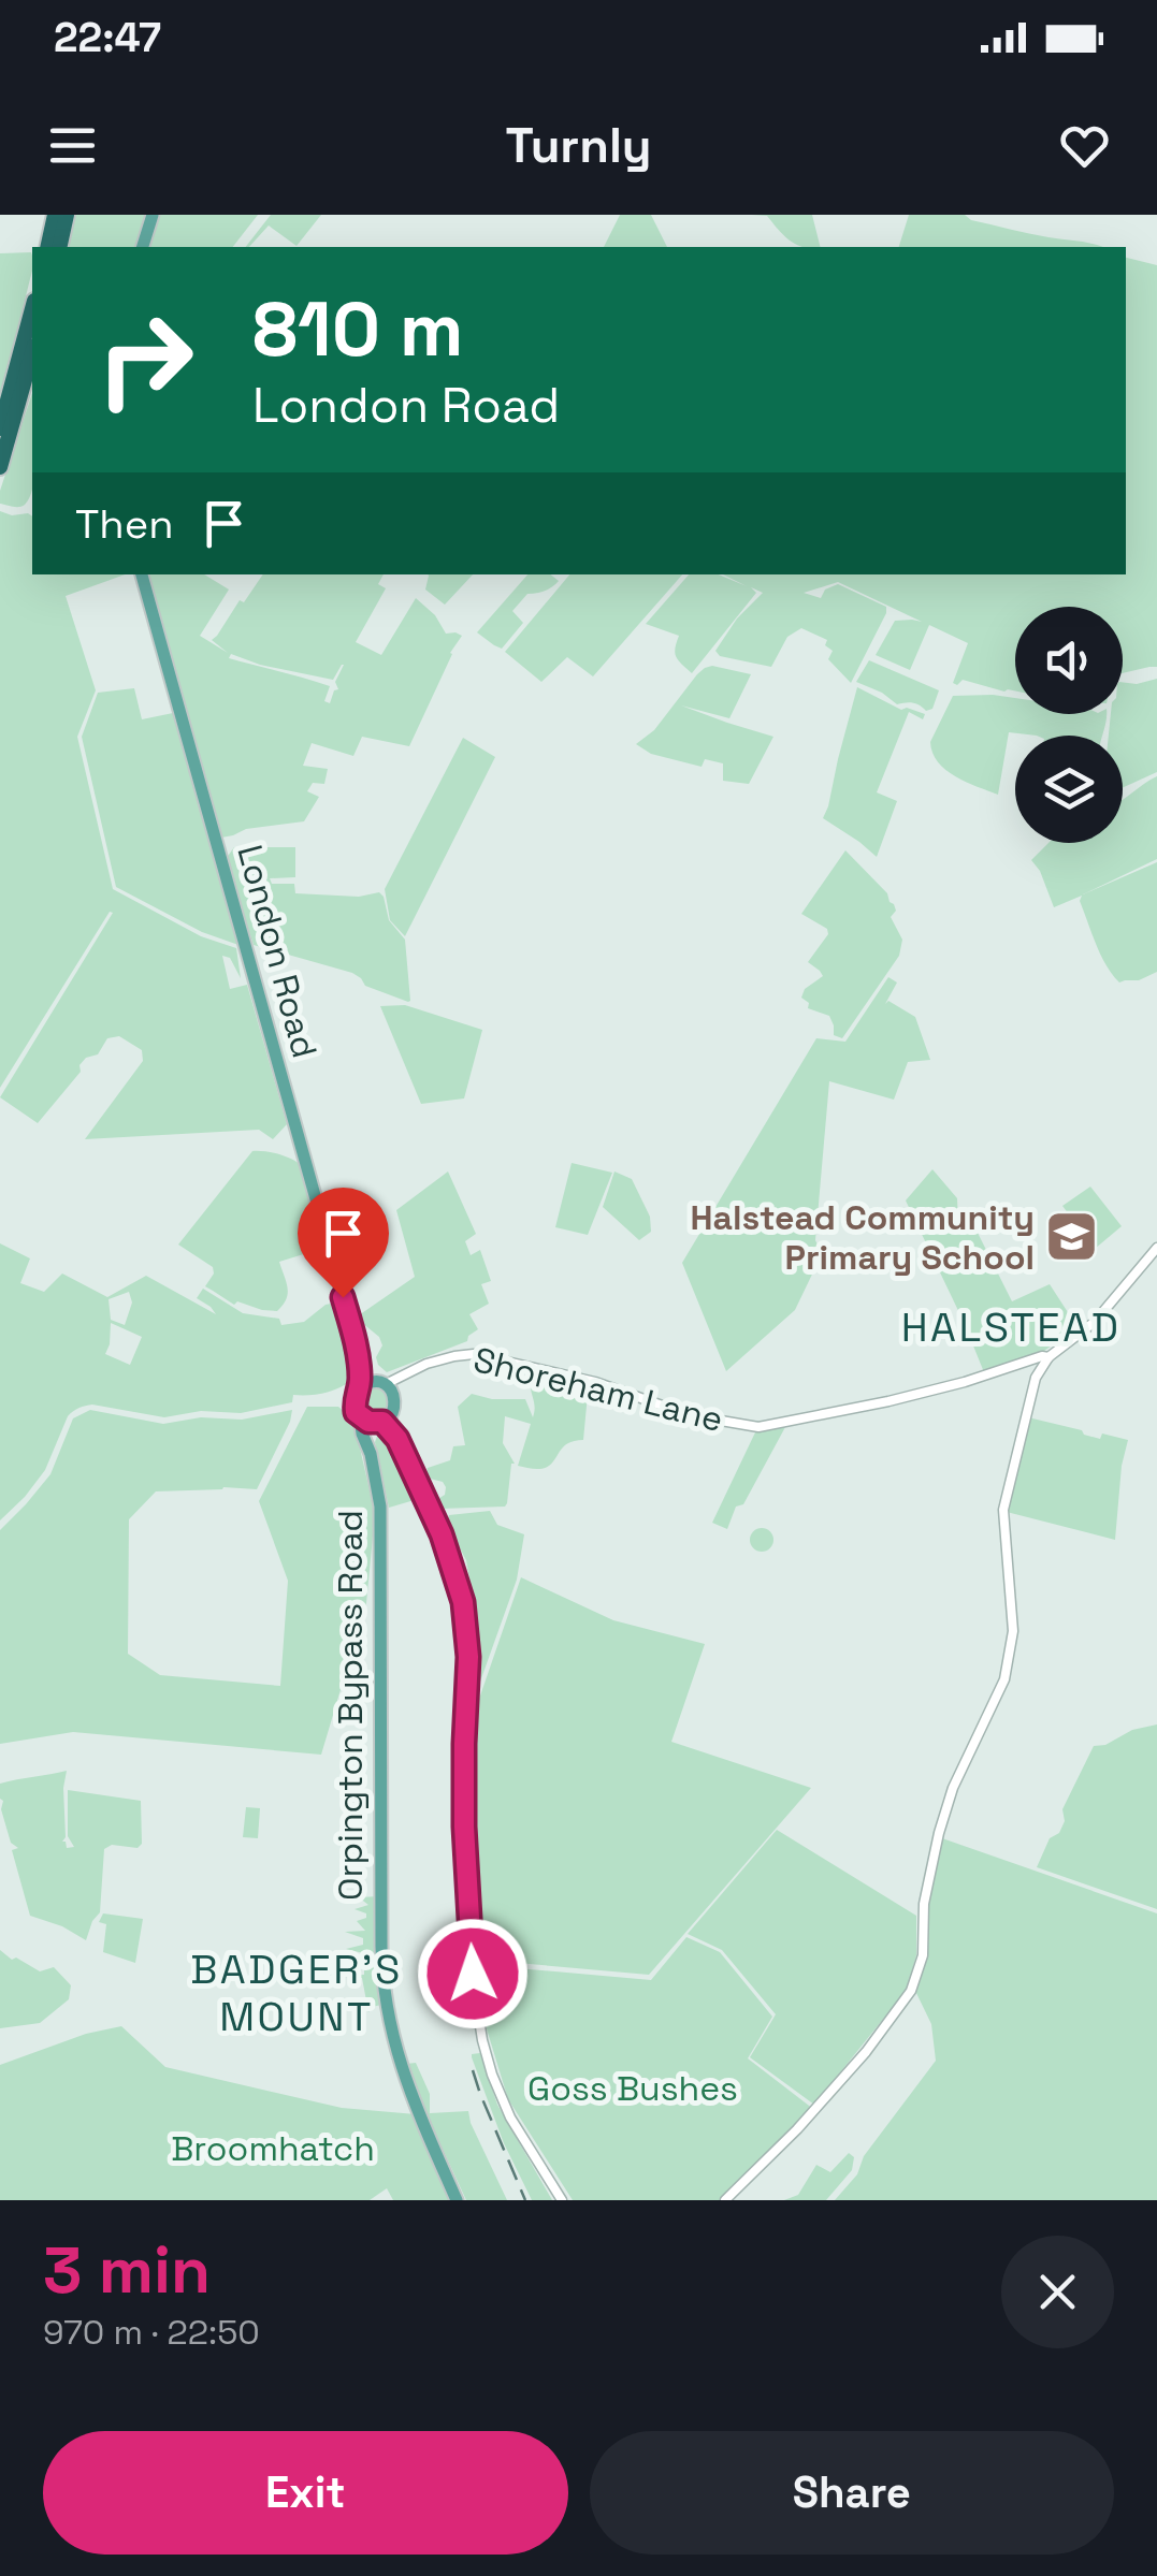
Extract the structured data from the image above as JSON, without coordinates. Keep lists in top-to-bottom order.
{
  "streets": {
    "main road": ["London Road", "Orpington Bypass Road"],
    "street": ["Shoreham Lane"]
  },
  "crossings": [
    ["London Road", "Shoreham Lane"],
    ["London Road", "Orpington Bypass Road"],
    ["Shoreham Lane", "Orpington Bypass Road"]
  ],
  "districts": ["HALSTEAD", "BADGER'S MOUNT"],
  "parks": ["Goss Bushes", "Broomhatch"],
  "places": {
    "school or university": ["Halstead Community Primary School"]
  },
  "page": {
    "status": "22:47",
    "header": "Turnly",
    "turn": ["810 m", "London Road"],
    "then": "Then",
    "heading": ["3 min", "970 m · 22:50"],
    "buttons": ["Exit", "Share"]
  }
}
